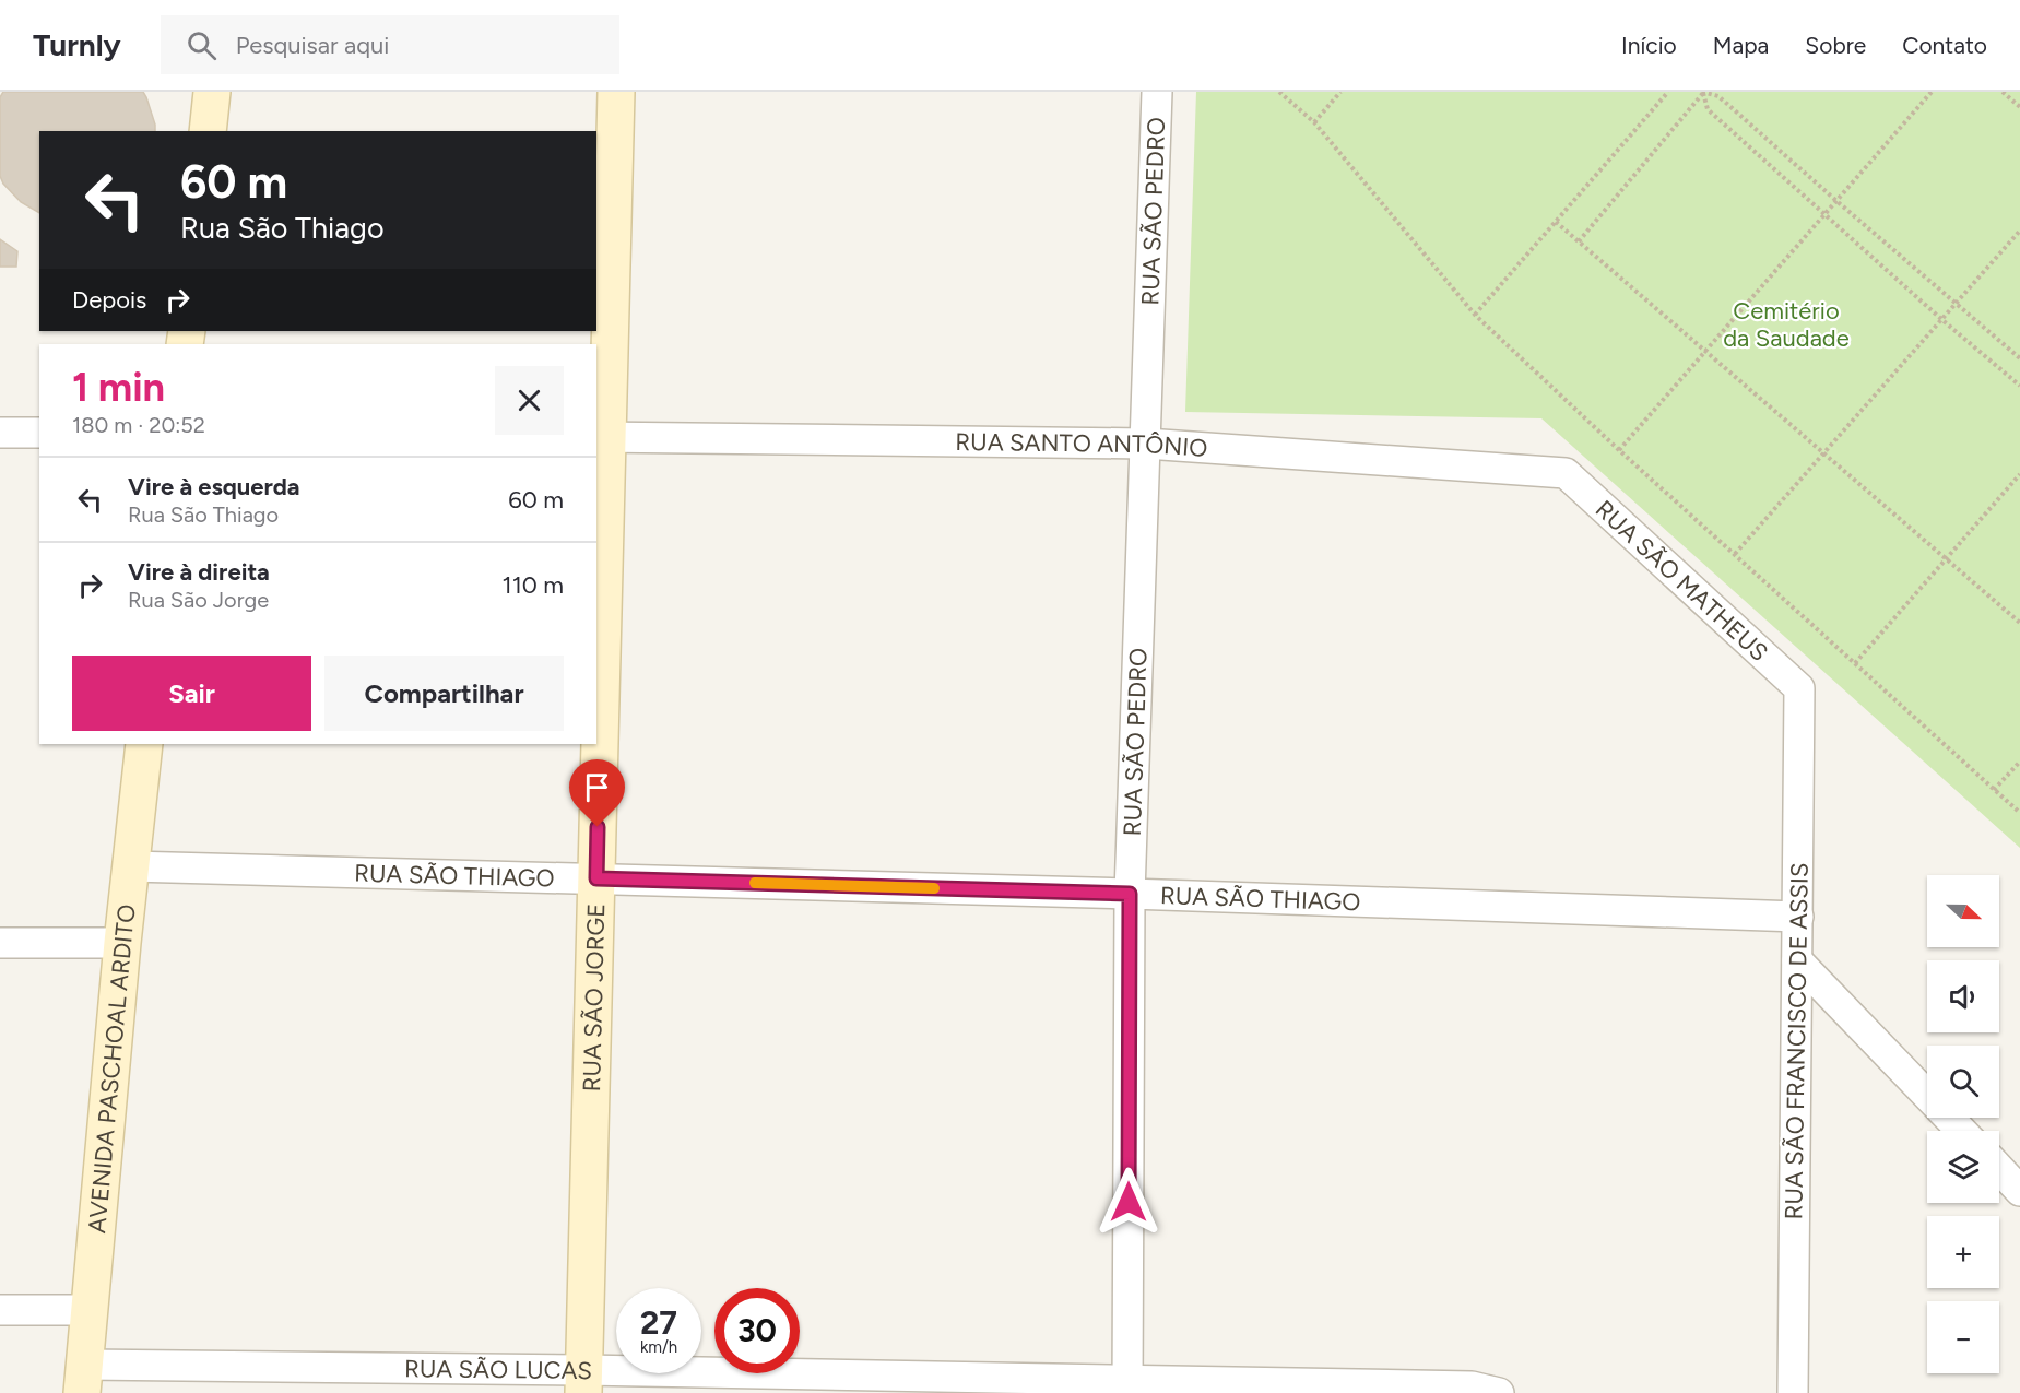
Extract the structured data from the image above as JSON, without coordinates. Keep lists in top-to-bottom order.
{
  "streets": {
    "main road": ["RUA SÃO JORGE", "AVENIDA PASCHOAL ARDITO"],
    "street": [
      "RUA SÃO PEDRO",
      "RUA SANTO ANTÔNIO",
      "RUA SÃO MATHEUS",
      "RUA SÃO THIAGO",
      "RUA SÃO FRANCISCO DE ASSIS",
      "RUA SÃO LUCAS"
    ]
  },
  "crossings": [
    ["RUA SÃO PEDRO", "RUA SANTO ANTÔNIO"],
    ["RUA SÃO PEDRO", "RUA SÃO THIAGO"],
    ["RUA SÃO PEDRO", "RUA SÃO LUCAS"],
    ["RUA SANTO ANTÔNIO", "RUA SÃO MATHEUS"],
    ["RUA SANTO ANTÔNIO", "RUA SÃO JORGE"],
    ["RUA SÃO MATHEUS", "RUA SÃO FRANCISCO DE ASSIS"],
    ["RUA SÃO THIAGO", "RUA SÃO JORGE"],
    ["RUA SÃO THIAGO", "RUA SÃO FRANCISCO DE ASSIS"],
    ["RUA SÃO THIAGO", "AVENIDA PASCHOAL ARDITO"],
    ["RUA SÃO JORGE", "RUA SÃO LUCAS"],
    ["AVENIDA PASCHOAL ARDITO", "RUA SÃO LUCAS"]
  ],
  "parks": ["Cemitério da Saudade"],
  "north": "right",
  "page": {
    "header": "Turnly",
    "search": "Pesquisar aqui",
    "nav": [
      "Início",
      "Mapa",
      "Sobre",
      "Contato"
    ],
    "turn": ["60 m", "Rua São Thiago"],
    "then": "Depois",
    "heading": ["1 min", "180 m · 20:52"],
    "list": [
      {
        "name": "Vire à esquerda",
        "note": "Rua São Thiago",
        "value": "60 m"
      },
      {
        "name": "Vire à direita",
        "note": "Rua São Jorge",
        "value": "110 m"
      }
    ],
    "buttons": ["Sair", "Compartilhar"],
    "map_buttons": ["+", "−"],
    "speed": "27 km/h",
    "limit": "30"
  }
}
